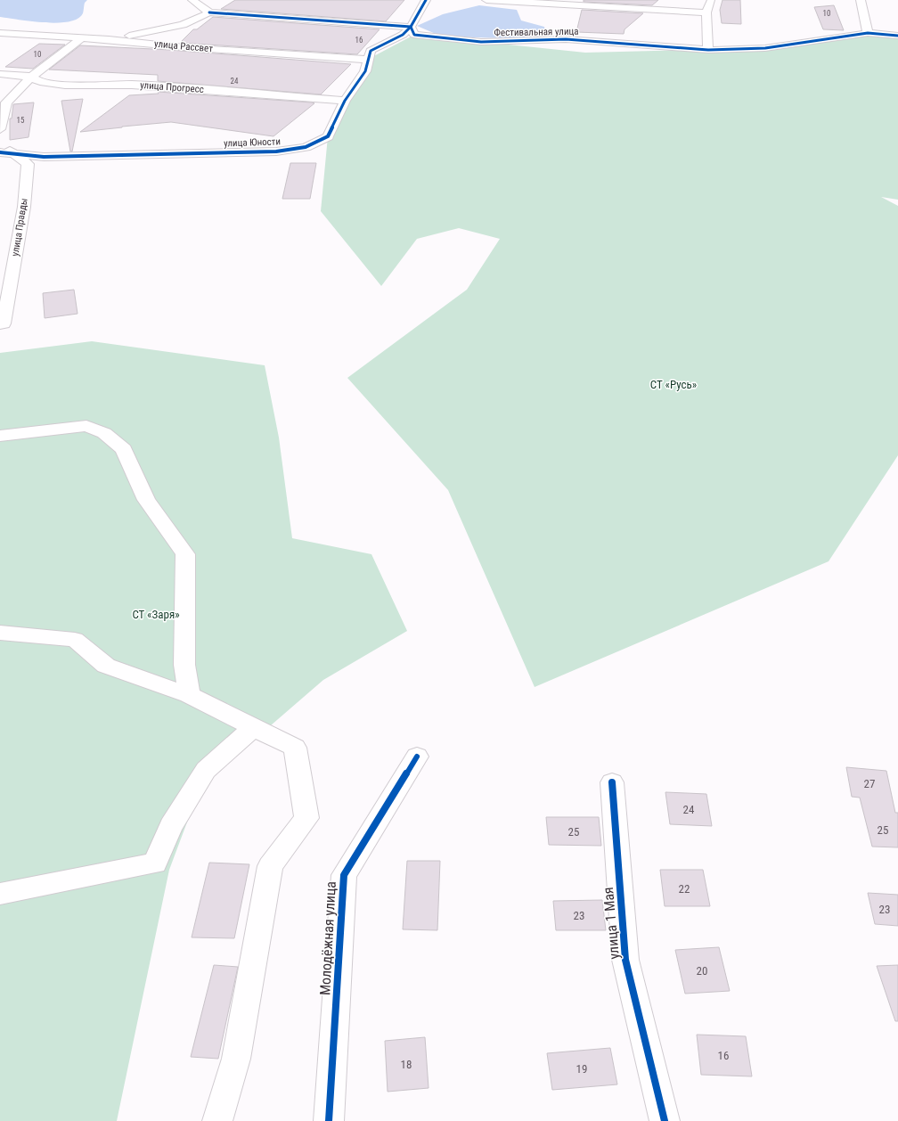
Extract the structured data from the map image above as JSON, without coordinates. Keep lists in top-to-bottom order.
{
  "streets": {
    "street": [
      "Фестивальная улица",
      "улица Рассвет",
      "улица Прогресс",
      "улица Юности",
      "улица Правды",
      "улица 1 Мая",
      "Молодёжная улица"
    ]
  },
  "crossings": [
    ["Фестивальная улица", "улица Юности"],
    ["улица Рассвет", "улица Юности"],
    ["улица Прогресс", "улица Юности"],
    ["улица Юности", "улица Правды"]
  ],
  "parks": ["СТ «Русь»", "СТ «Заря»"],
  "house_numbers": [
    "10",
    "16",
    "10",
    "24",
    "15",
    "27",
    "24",
    "25",
    "25",
    "22",
    "23",
    "23",
    "20",
    "16",
    "18",
    "19"
  ]
}
